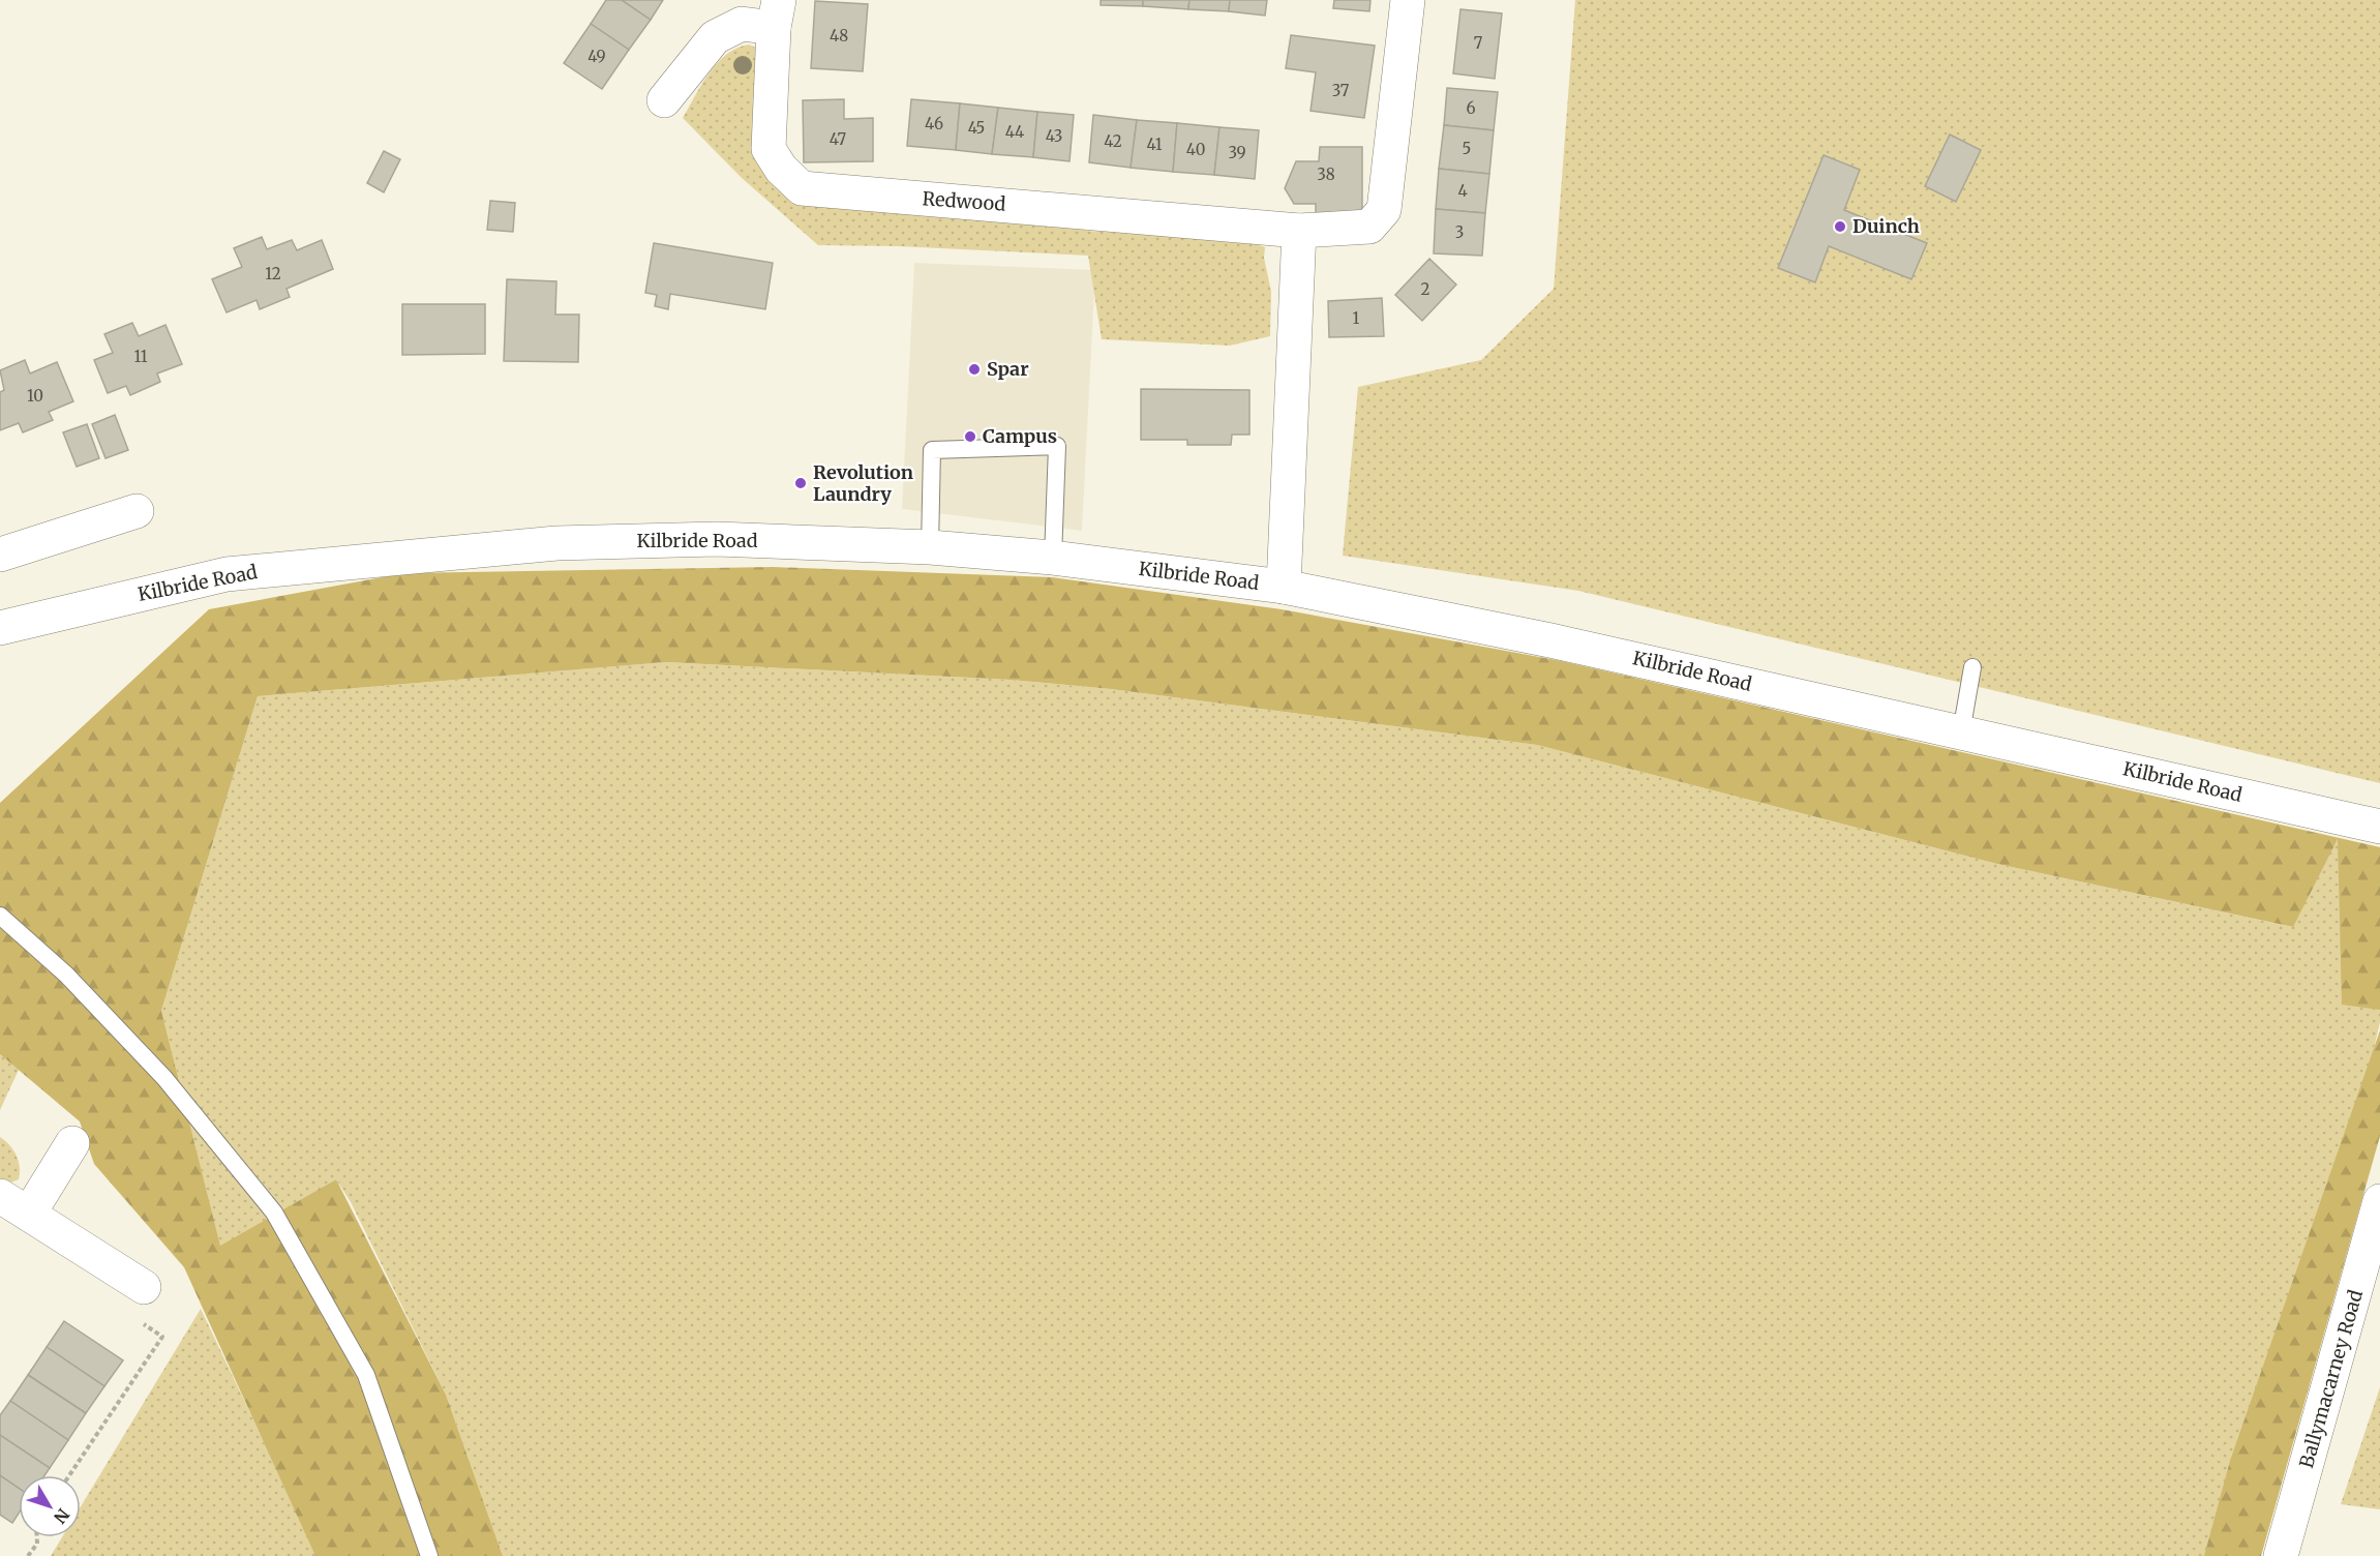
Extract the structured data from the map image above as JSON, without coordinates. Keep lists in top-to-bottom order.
{
  "streets": {
    "street": ["Redwood", "Kilbride Road", "Ballymacarney Road"]
  },
  "places": [
    "Duinch",
    "Spar",
    "Campus",
    "Revolution Laundry"
  ],
  "house_numbers": [
    "48",
    "7",
    "49",
    "37",
    "6",
    "46",
    "45",
    "44",
    "43",
    "47",
    "42",
    "41",
    "5",
    "40",
    "39",
    "38",
    "4",
    "3",
    "12",
    "2",
    "1",
    "11",
    "10"
  ],
  "north": "bottom right"
}
